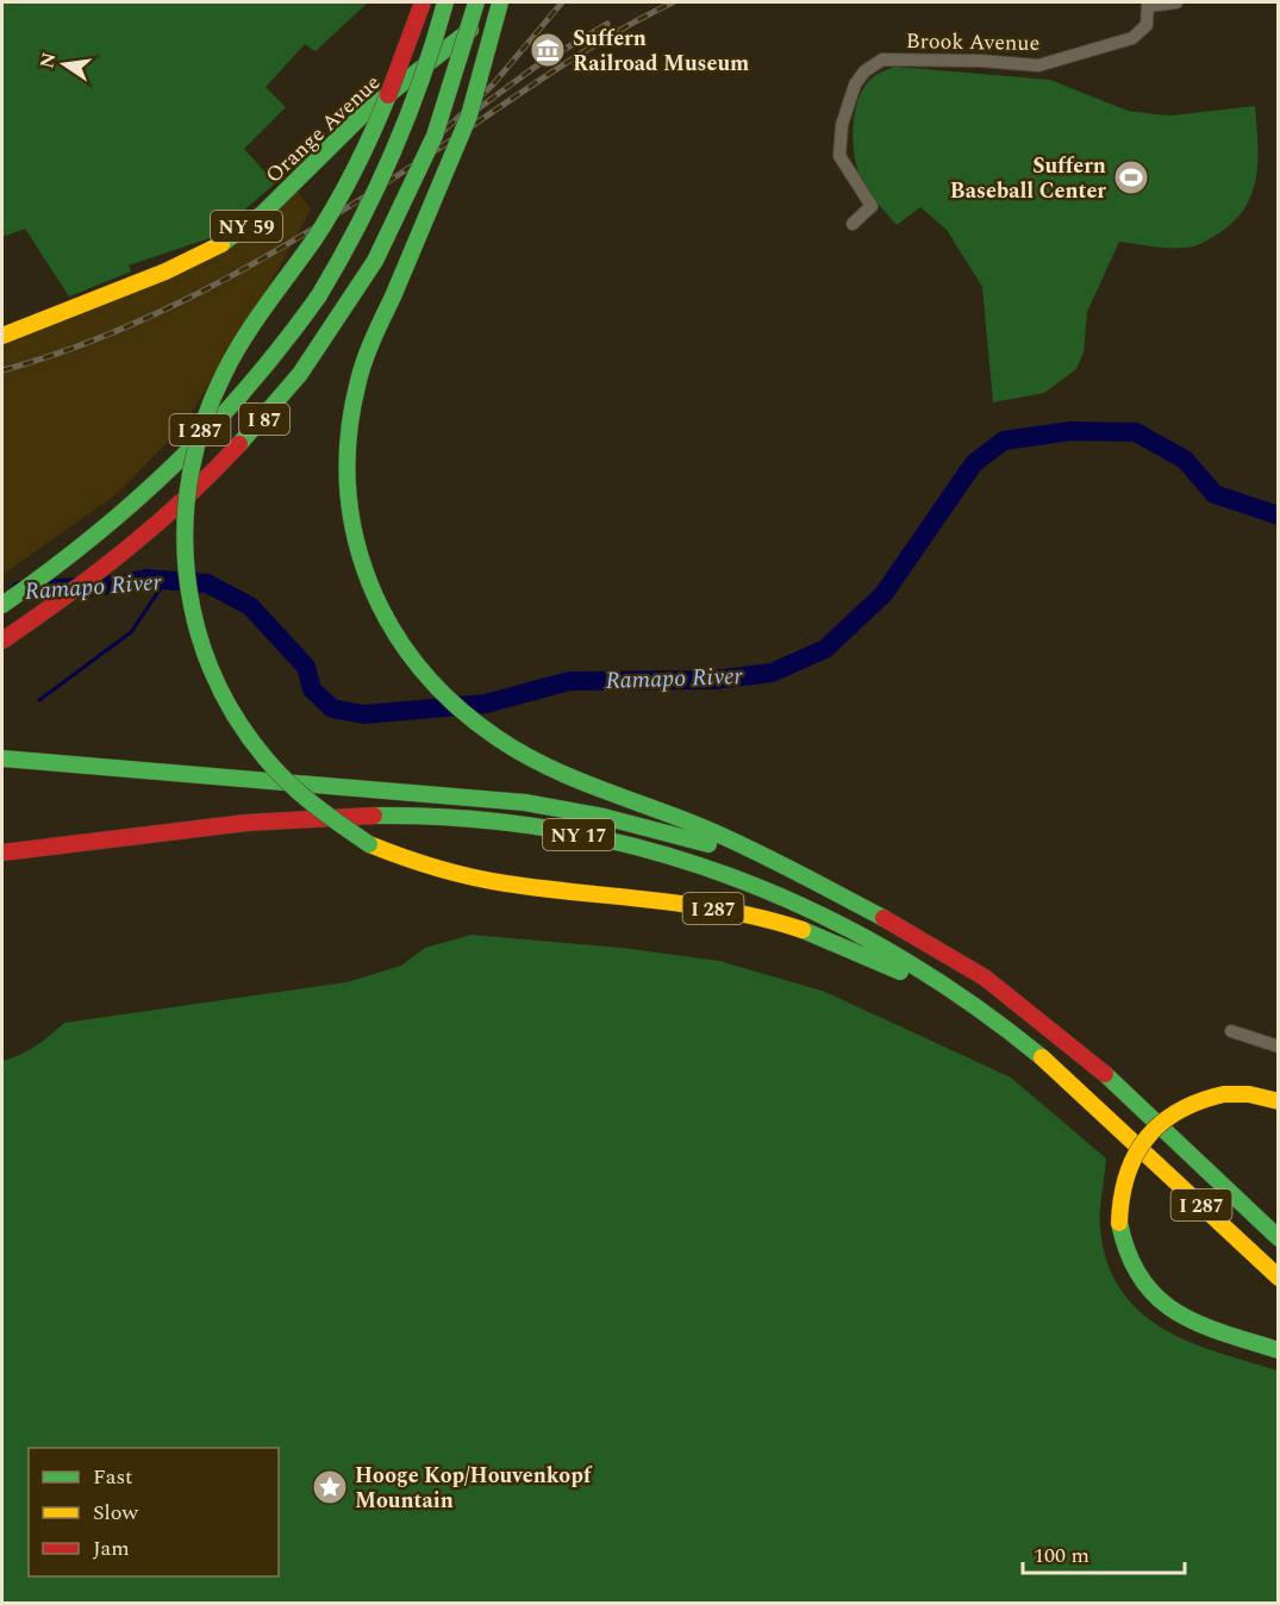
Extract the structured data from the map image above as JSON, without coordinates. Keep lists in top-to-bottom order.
{
  "streets": {
    "main road": [
      "Orange Avenue",
      "NY 59",
      "I 87",
      "I 287",
      "NY 17"
    ],
    "street": ["Brook Avenue"]
  },
  "crossings": [
    ["I 287", "NY 17"]
  ],
  "water": ["Ramapo River"],
  "places": {
    "museum": ["Suffern Railroad Museum"],
    "sports": ["Suffern Baseball Center"],
    "place": ["Hooge Kop/Houvenkopf Mountain"]
  },
  "legend": ["Fast", "Slow", "Jam"],
  "scale_bar": "100 m",
  "north": "left"
}
